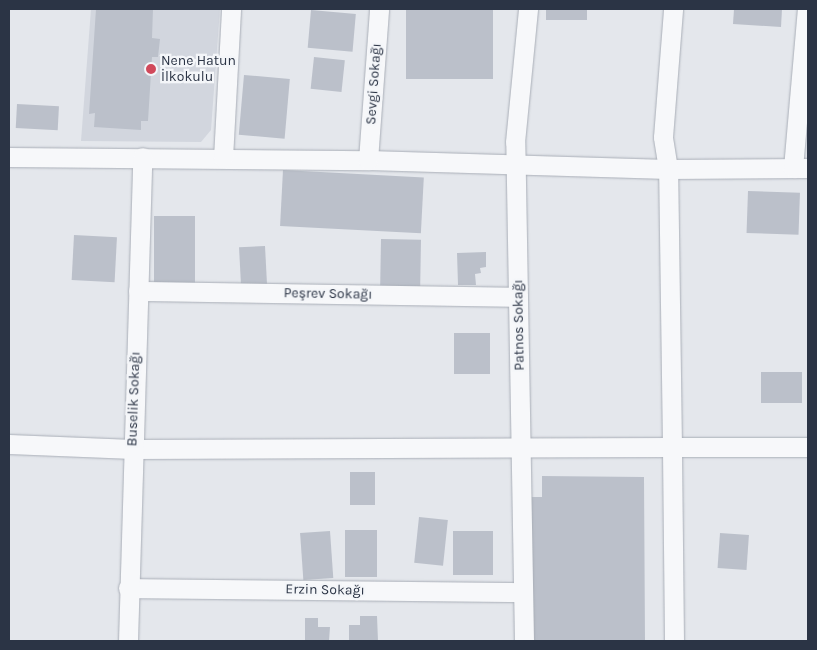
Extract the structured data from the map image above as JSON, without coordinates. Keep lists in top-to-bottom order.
{
  "streets": {
    "street": [
      "Sevgi Sokağı",
      "Peşrev Sokağı",
      "Patnos Sokağı",
      "Buselik Sokağı",
      "Erzin Sokağı"
    ]
  },
  "crossings": [
    ["Peşrev Sokağı", "Patnos Sokağı"],
    ["Peşrev Sokağı", "Buselik Sokağı"],
    ["Patnos Sokağı", "Erzin Sokağı"],
    ["Buselik Sokağı", "Erzin Sokağı"]
  ],
  "places": ["Nene Hatun İlkokulu"]
}
